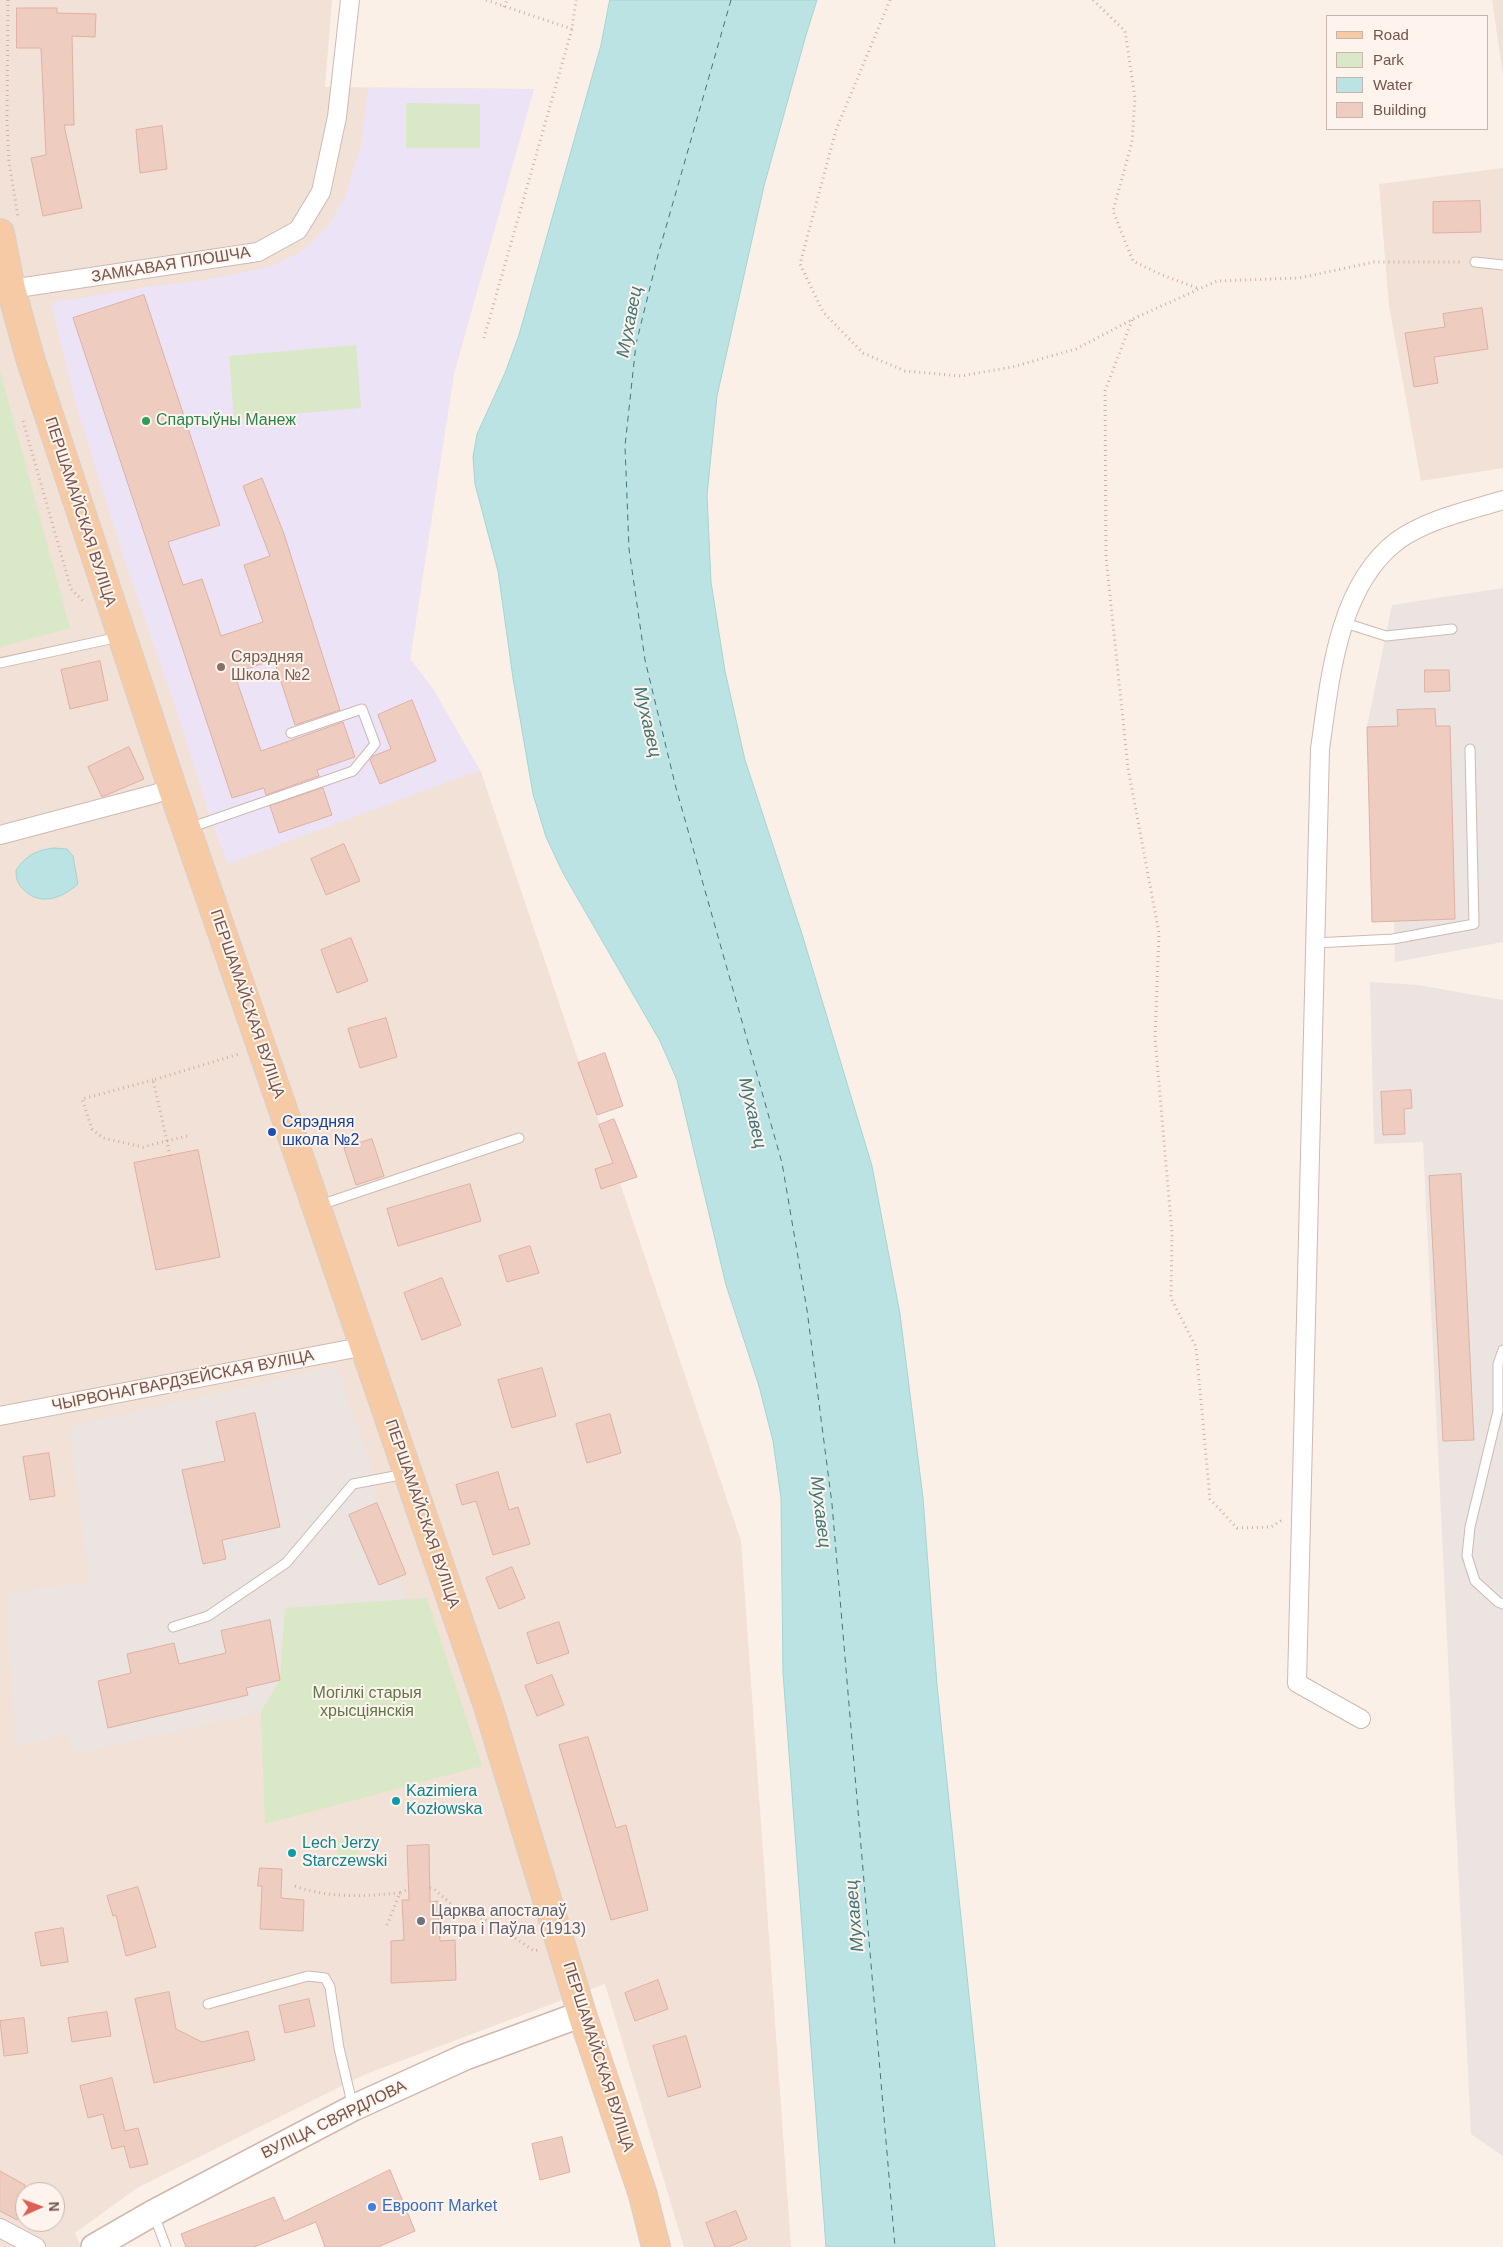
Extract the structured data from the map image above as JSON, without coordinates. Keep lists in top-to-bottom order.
{
  "streets": {
    "main road": ["ПЕРШАМАЙСКАЯ ВУЛІЦА", "ВУЛІЦА СВЯРДЛОВА"],
    "street": ["ЗАМКАВАЯ ПЛОШЧА", "ЧЫРВОНАГВАРДЗЕЙСКАЯ ВУЛІЦА"]
  },
  "crossings": [
    ["ЗАМКАВАЯ ПЛОШЧА", "ПЕРШАМАЙСКАЯ ВУЛІЦА"],
    ["ПЕРШАМАЙСКАЯ ВУЛІЦА", "ЧЫРВОНАГВАРДЗЕЙСКАЯ ВУЛІЦА"],
    ["ПЕРШАМАЙСКАЯ ВУЛІЦА", "ВУЛІЦА СВЯРДЛОВА"]
  ],
  "water": ["Мухавец"],
  "parks": ["Могілкі старыя хрысціянскія"],
  "places": [
    "Спартыўны Манеж",
    "Сярэдняя Школа №2",
    "Сярэдняя школа №2",
    "Kazimiera Kozłowska",
    "Lech Jerzy Starczewski",
    "Царква апосталаў Пятра і Паўла (1913)",
    "Евроопт Market"
  ],
  "legend": [
    "Road",
    "Park",
    "Water",
    "Building"
  ],
  "north": "right"
}
